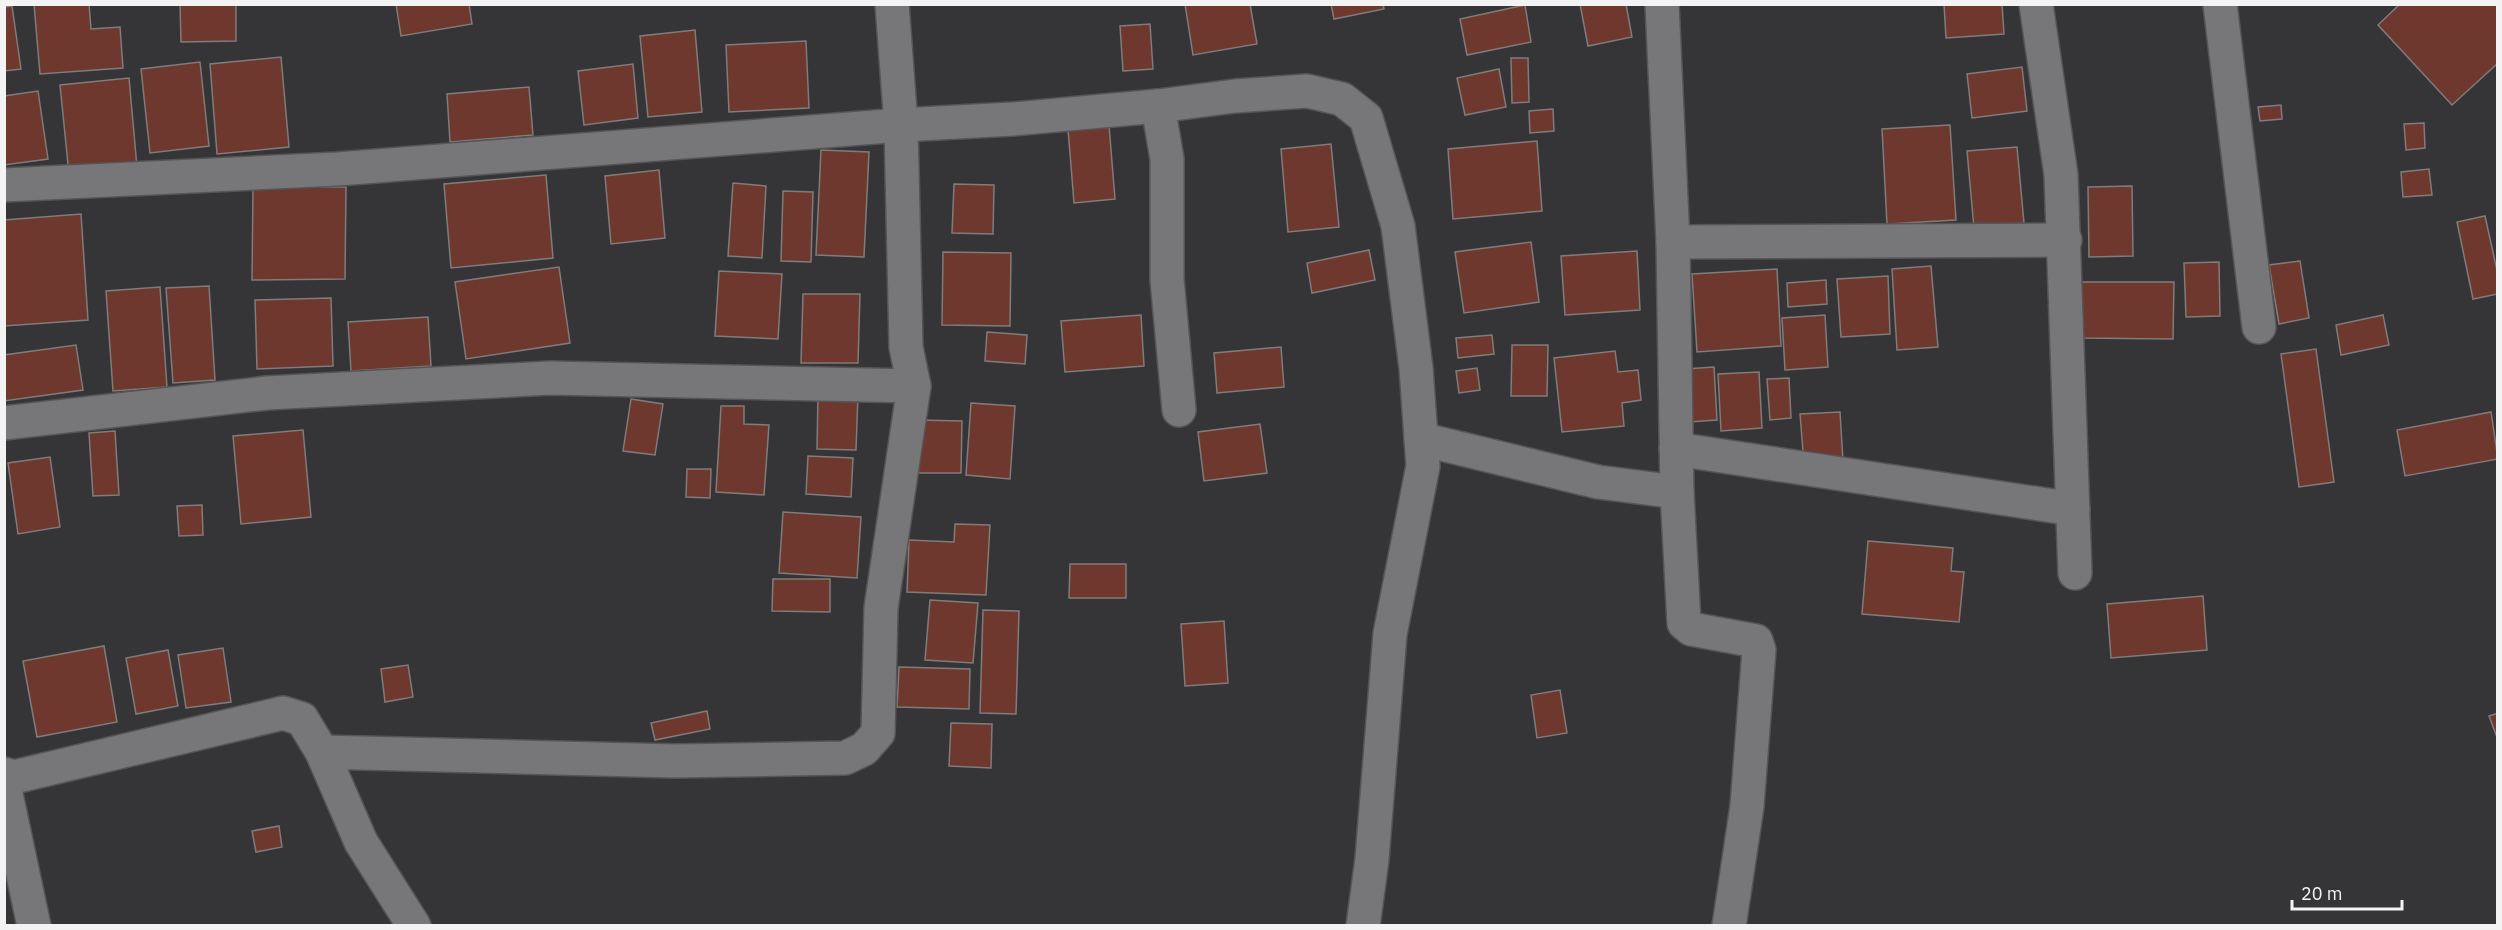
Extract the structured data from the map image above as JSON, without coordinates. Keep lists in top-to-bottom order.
{
  "scale_bar": "20 m"
}
